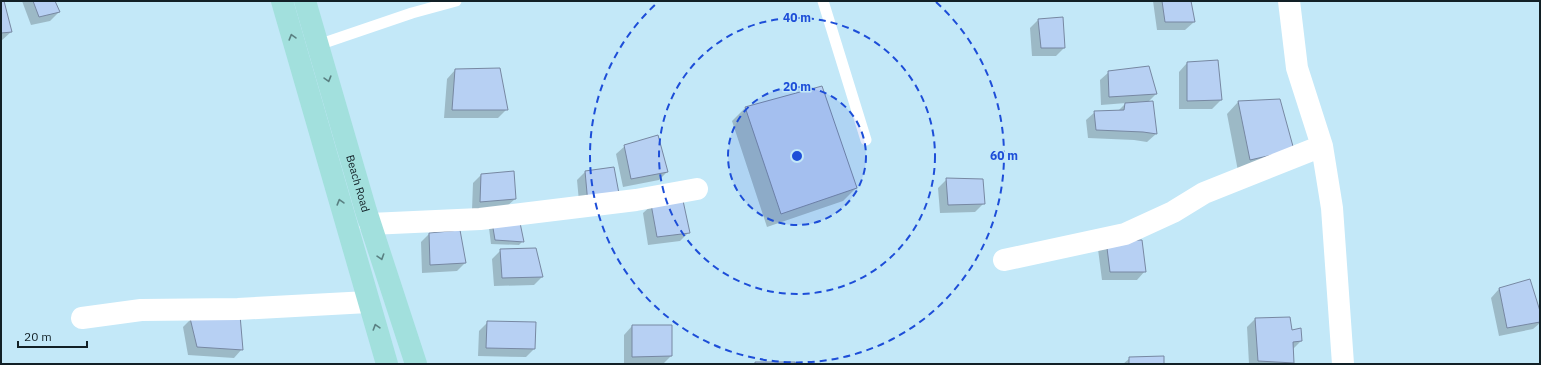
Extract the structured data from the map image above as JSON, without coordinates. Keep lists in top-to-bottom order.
{
  "streets": {
    "main road": ["Beach Road"]
  },
  "scale_bar": "20 m",
  "rings": ["40 m", "20 m", "60 m"]
}
